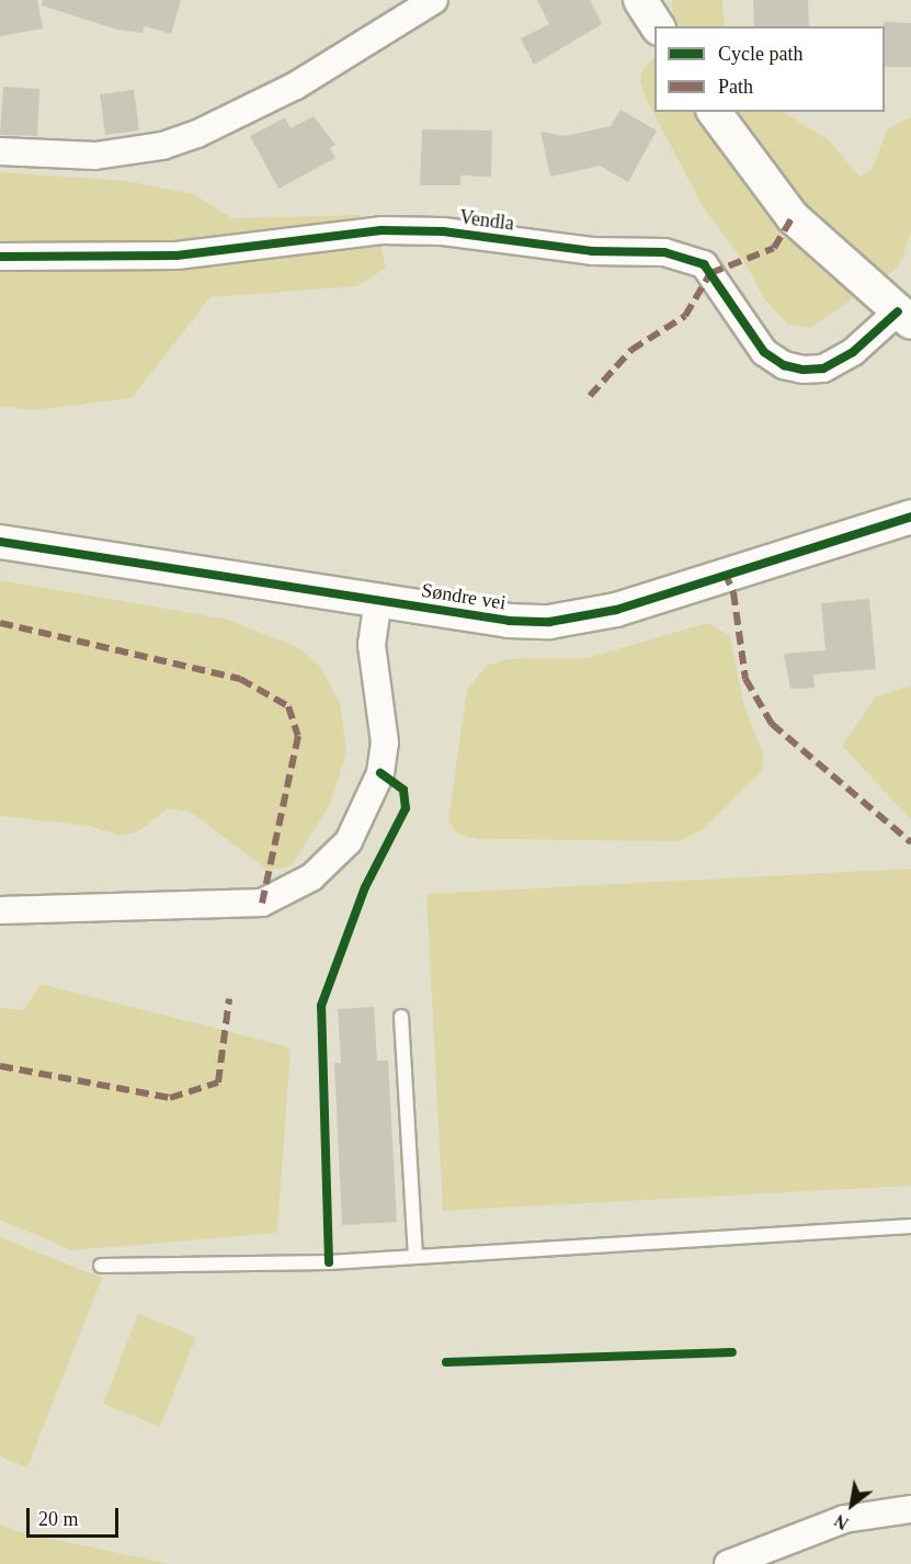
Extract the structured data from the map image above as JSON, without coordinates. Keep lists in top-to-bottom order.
{
  "streets": {
    "street": ["Vendla", "Søndre vei"]
  },
  "legend": ["Cycle path", "Path"],
  "scale_bar": "20 m",
  "north": "bottom left"
}
